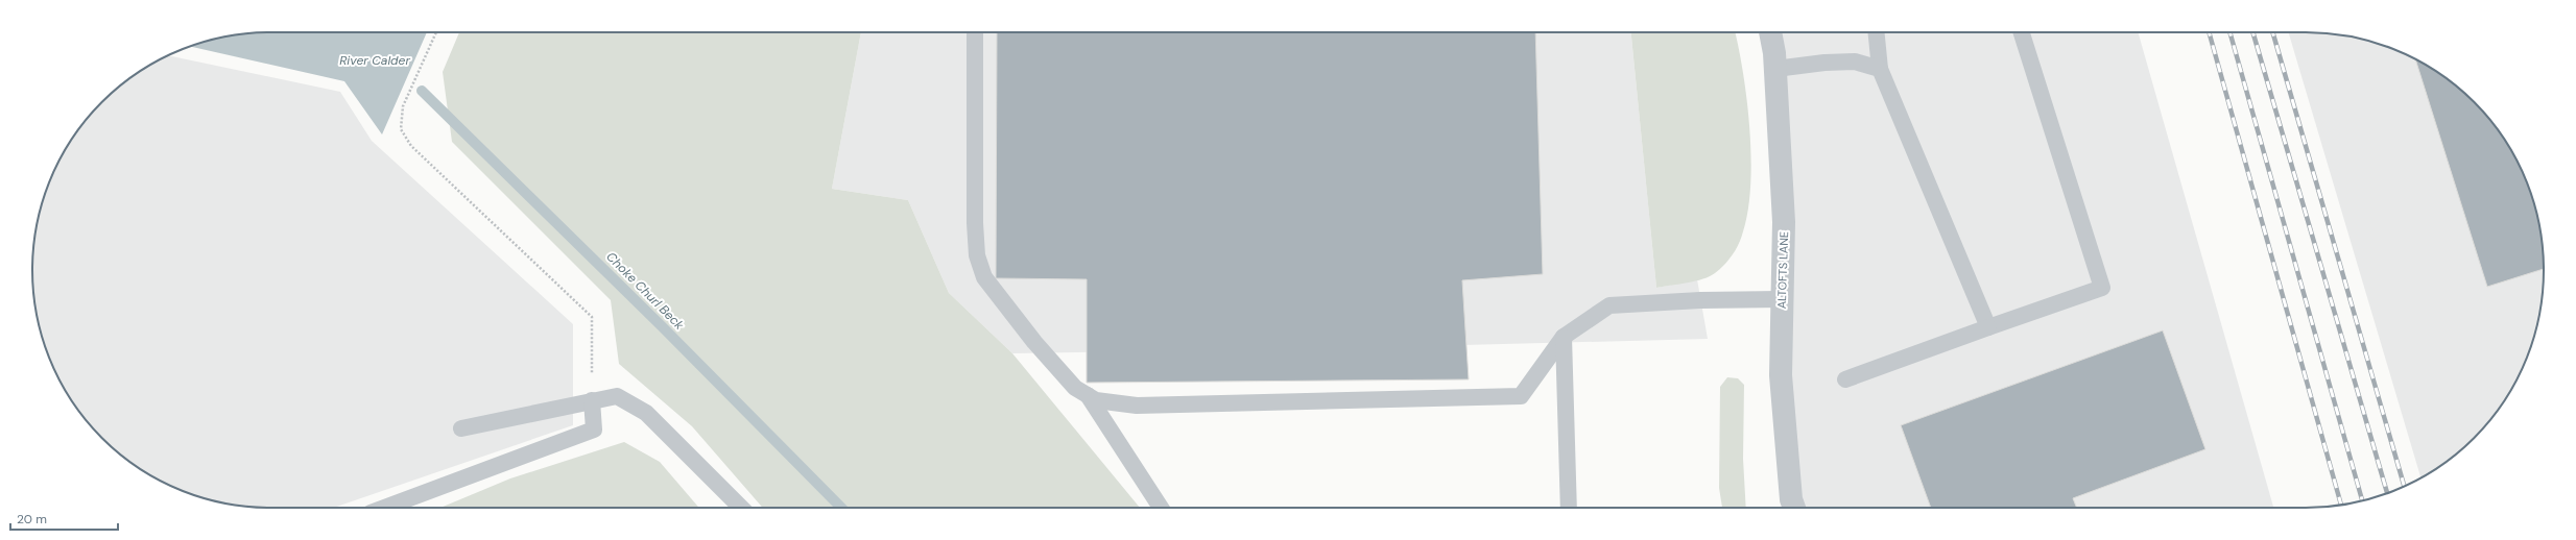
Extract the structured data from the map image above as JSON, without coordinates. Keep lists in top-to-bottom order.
{
  "streets": {
    "street": ["ALTOFTS LANE"]
  },
  "water": ["River Calder", "Choke Churl Beck"],
  "scale_bar": "20 m"
}
